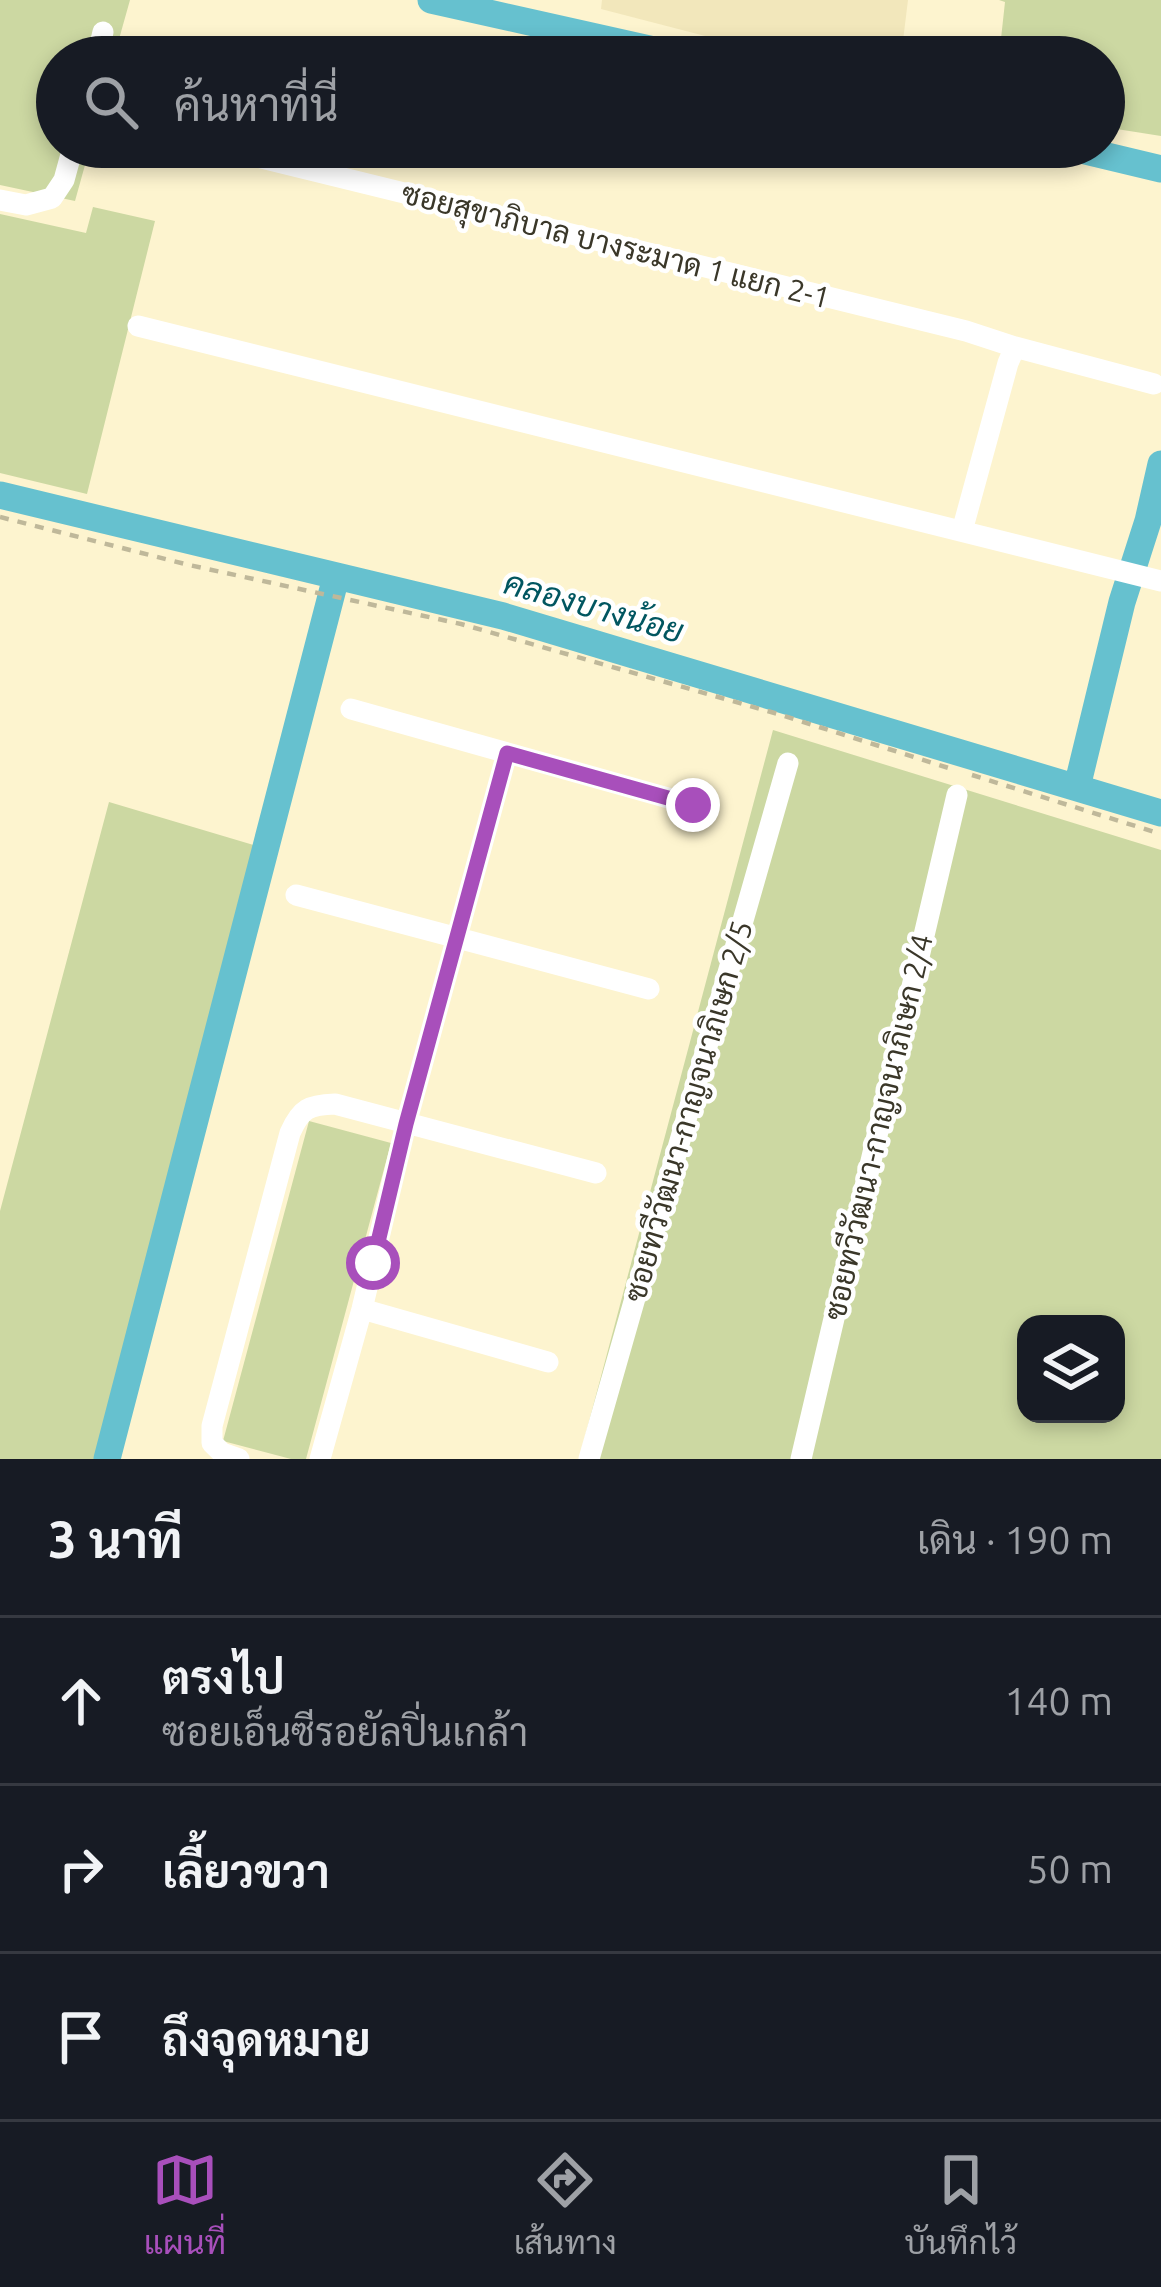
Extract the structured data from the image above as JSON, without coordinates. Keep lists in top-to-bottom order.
{
  "streets": {
    "street": ["ซอยสุขาภิบาล บางระมาด 1 แยก 2-1", "ซอยทวีวัฒนา-กาญจนาภิเษก 2/5", "ซอยทวีวัฒนา-กาญจนาภิเษก 2/4"]
  },
  "water": ["คลองบางน้อย"],
  "page": {
    "search": "ค้นหาที่นี่",
    "heading": ["3 นาที", "เดิน · 190 m"],
    "list": [
      ["ตรงไป", "ซอยเอ็นซีรอยัลปิ่นเกล้า", "140 m"],
      ["เลี้ยวขวา", "50 m"],
      "ถึงจุดหมาย"
    ],
    "nav": ["แผนที่", "เส้นทาง", "บันทึกไว้"]
  }
}
